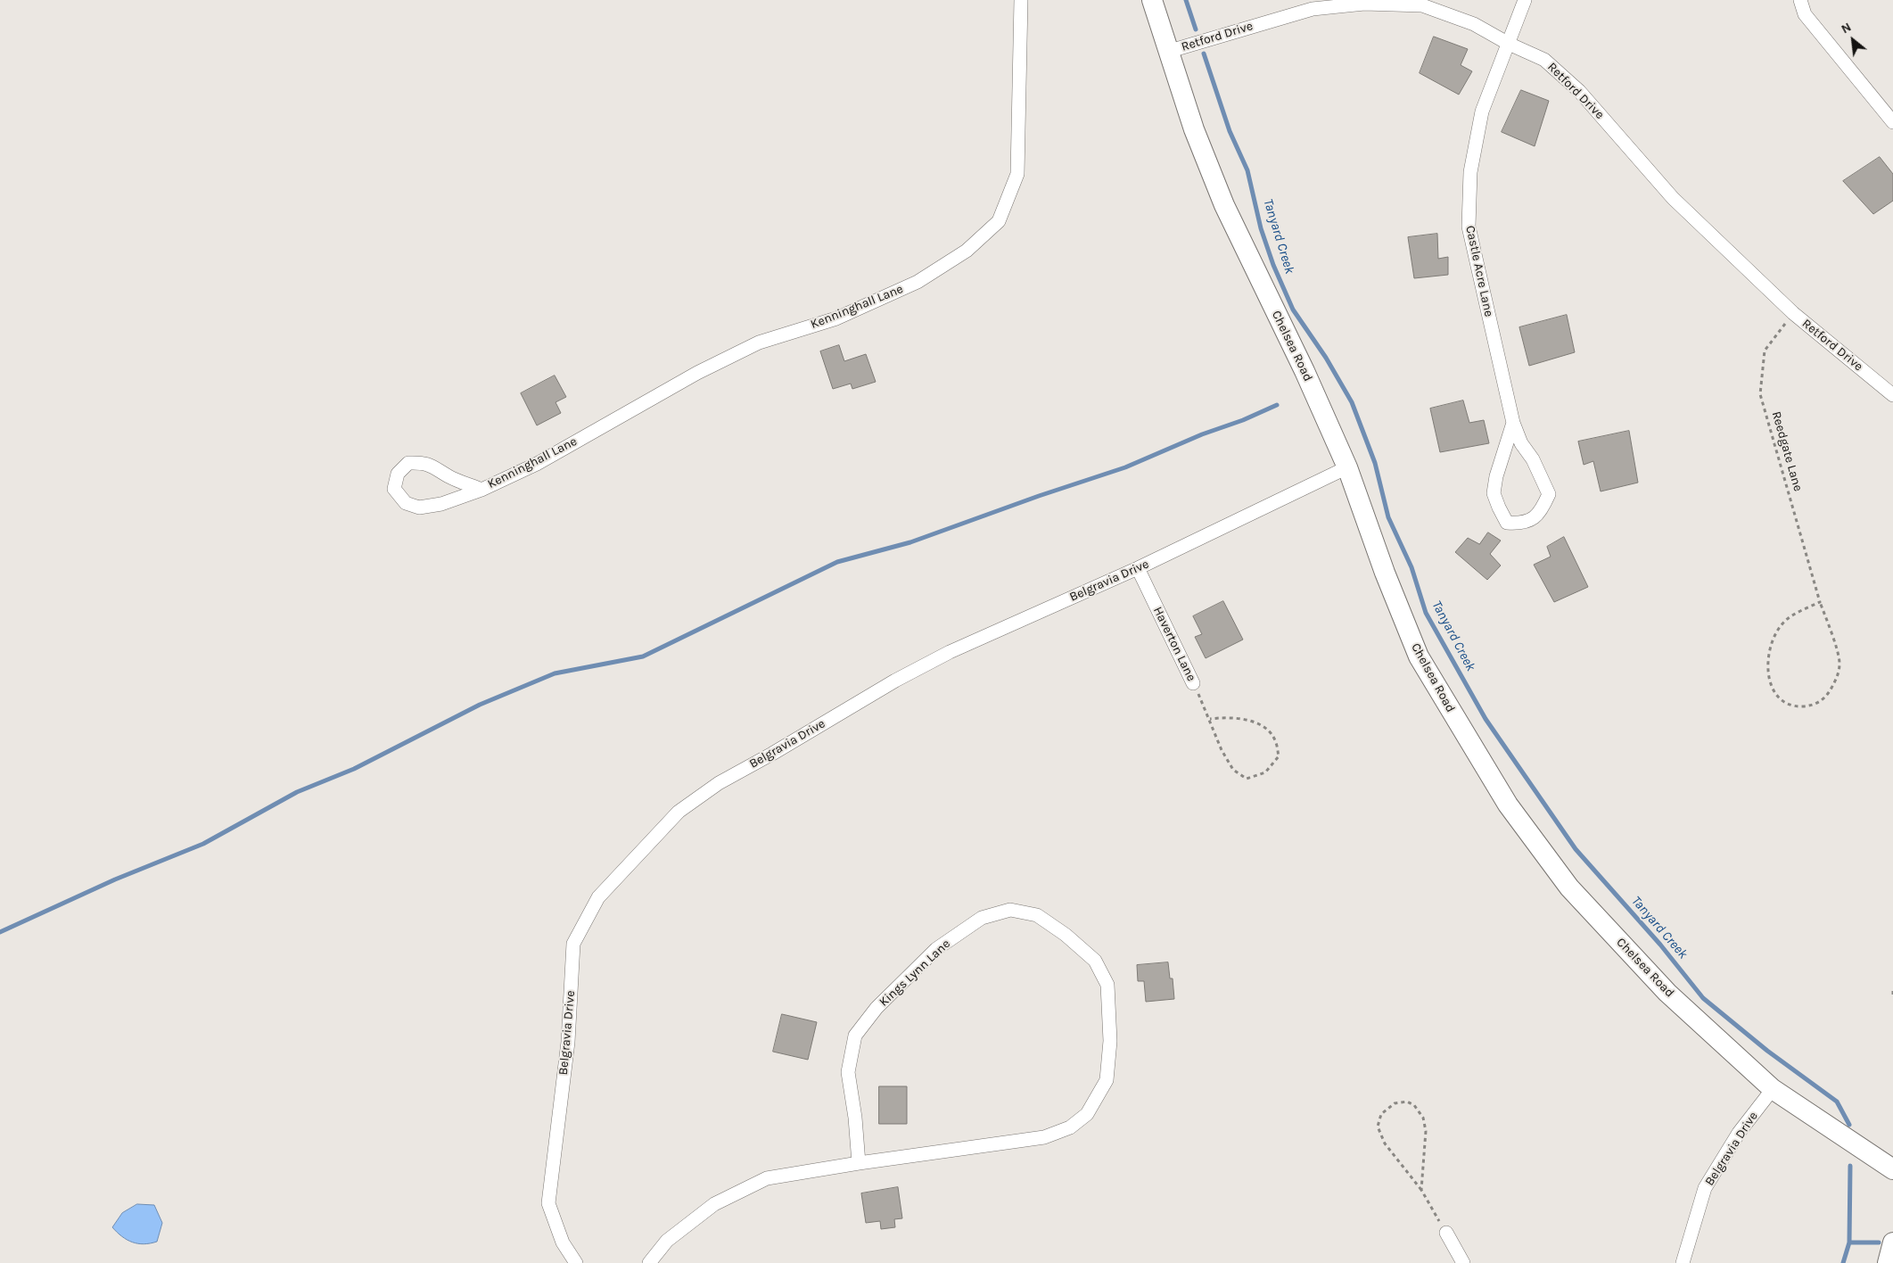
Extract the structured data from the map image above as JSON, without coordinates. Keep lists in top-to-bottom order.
{
  "streets": {
    "street": [
      "Retford Drive",
      "Castle Acre Lane",
      "Kenninghall Lane",
      "Chelsea Road",
      "Belgravia Drive",
      "Haverton Lane",
      "Kings Lynn Lane"
    ],
    "path": ["Reedgate Lane"]
  },
  "crossings": [
    ["Retford Drive", "Castle Acre Lane"],
    ["Retford Drive", "Chelsea Road"],
    ["Retford Drive", "Reedgate Lane"],
    ["Chelsea Road", "Belgravia Drive"],
    ["Belgravia Drive", "Haverton Lane"]
  ],
  "water": ["Tanyard Creek"],
  "north": "top left"
}
